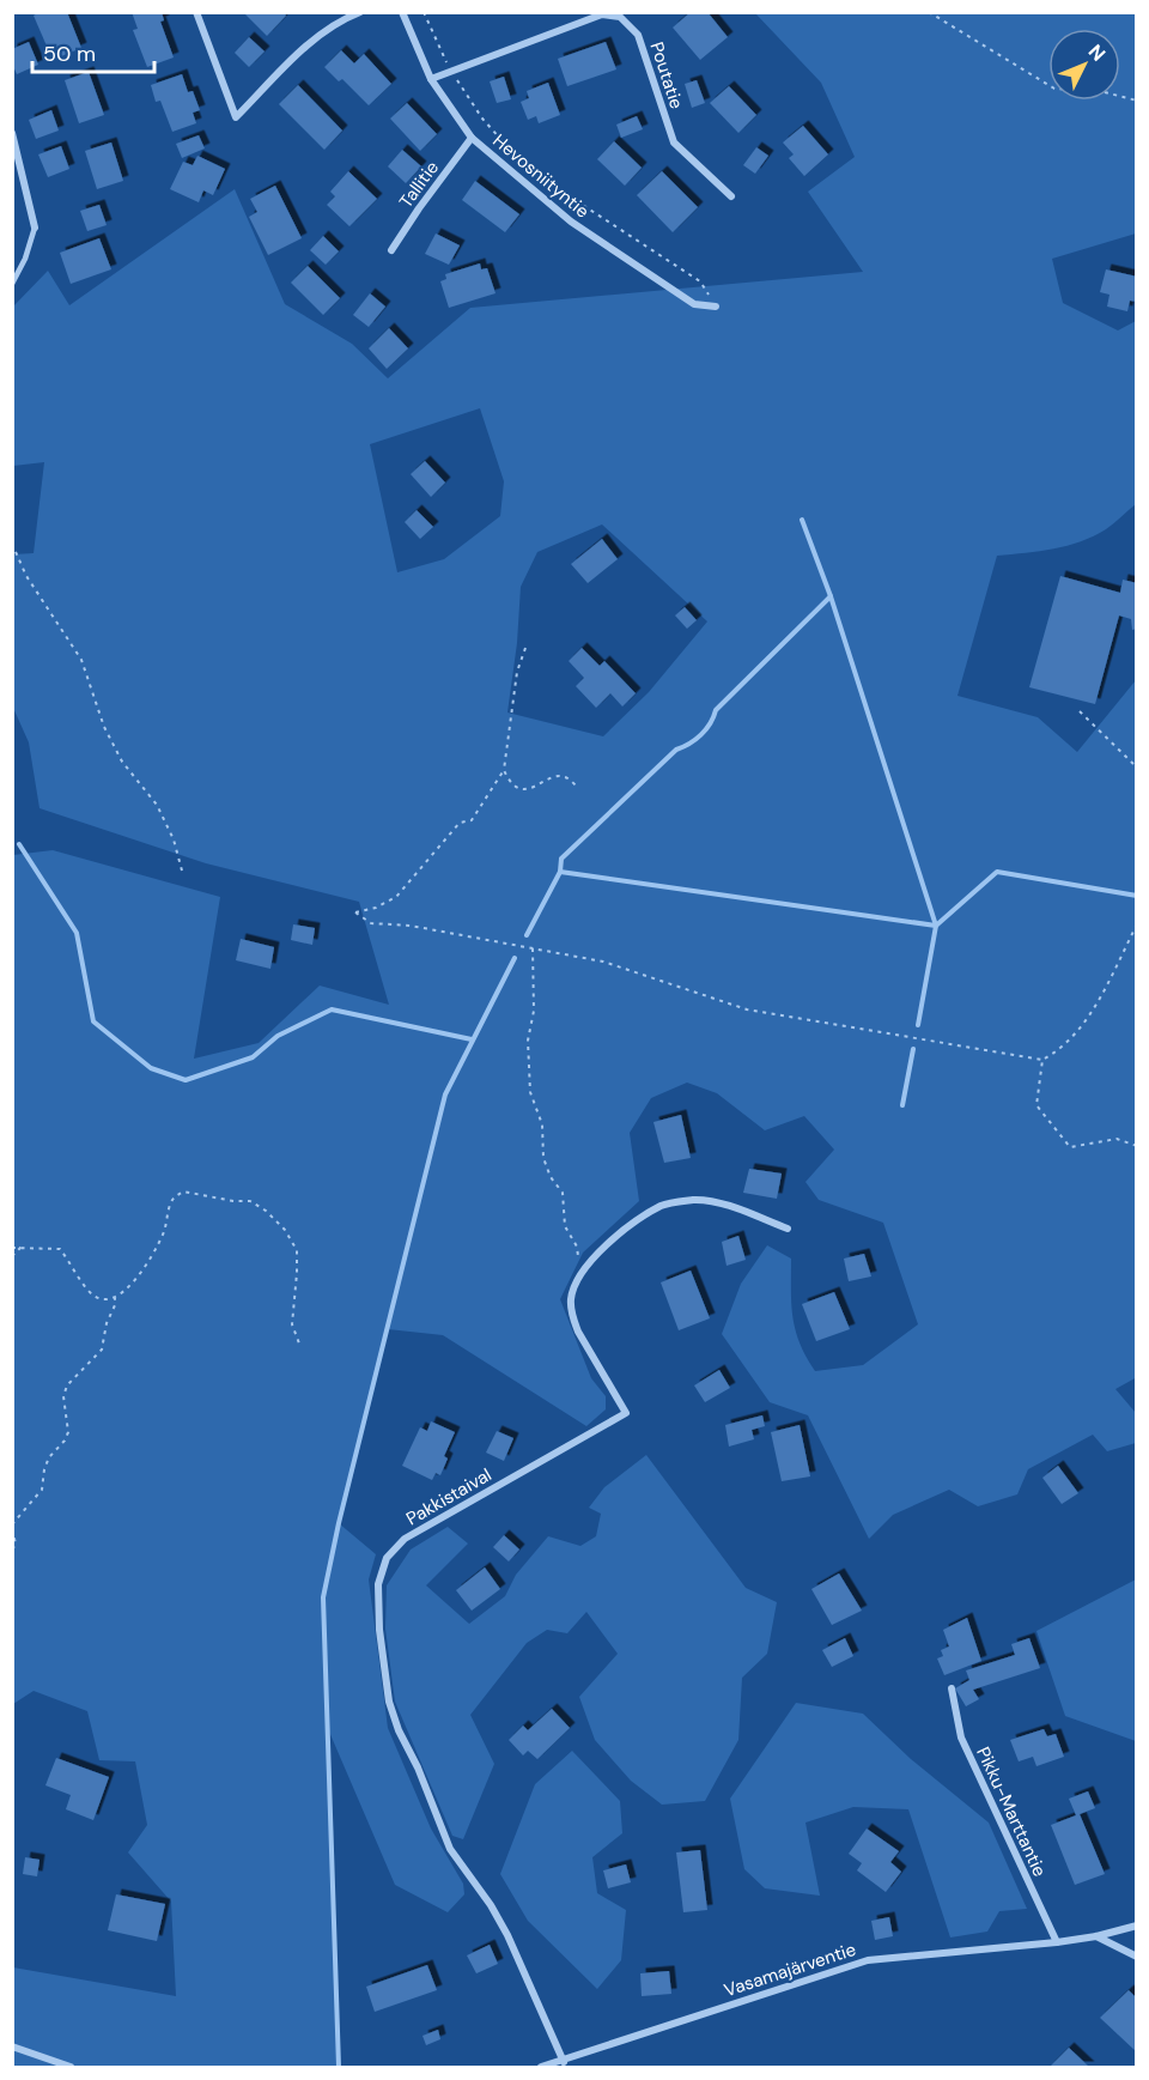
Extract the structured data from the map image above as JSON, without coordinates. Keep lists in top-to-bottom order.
{
  "streets": {
    "street": [
      "Poutatie",
      "Hevosniityntie",
      "Tallitie",
      "Pakkistaival",
      "Pikku-Marttantie",
      "Vasamajärventie"
    ]
  },
  "crossings": [
    ["Poutatie", "Hevosniityntie"],
    ["Hevosniityntie", "Tallitie"],
    ["Pakkistaival", "Vasamajärventie"],
    ["Pikku-Marttantie", "Vasamajärventie"]
  ],
  "scale_bar": "50 m",
  "north": "top right"
}
